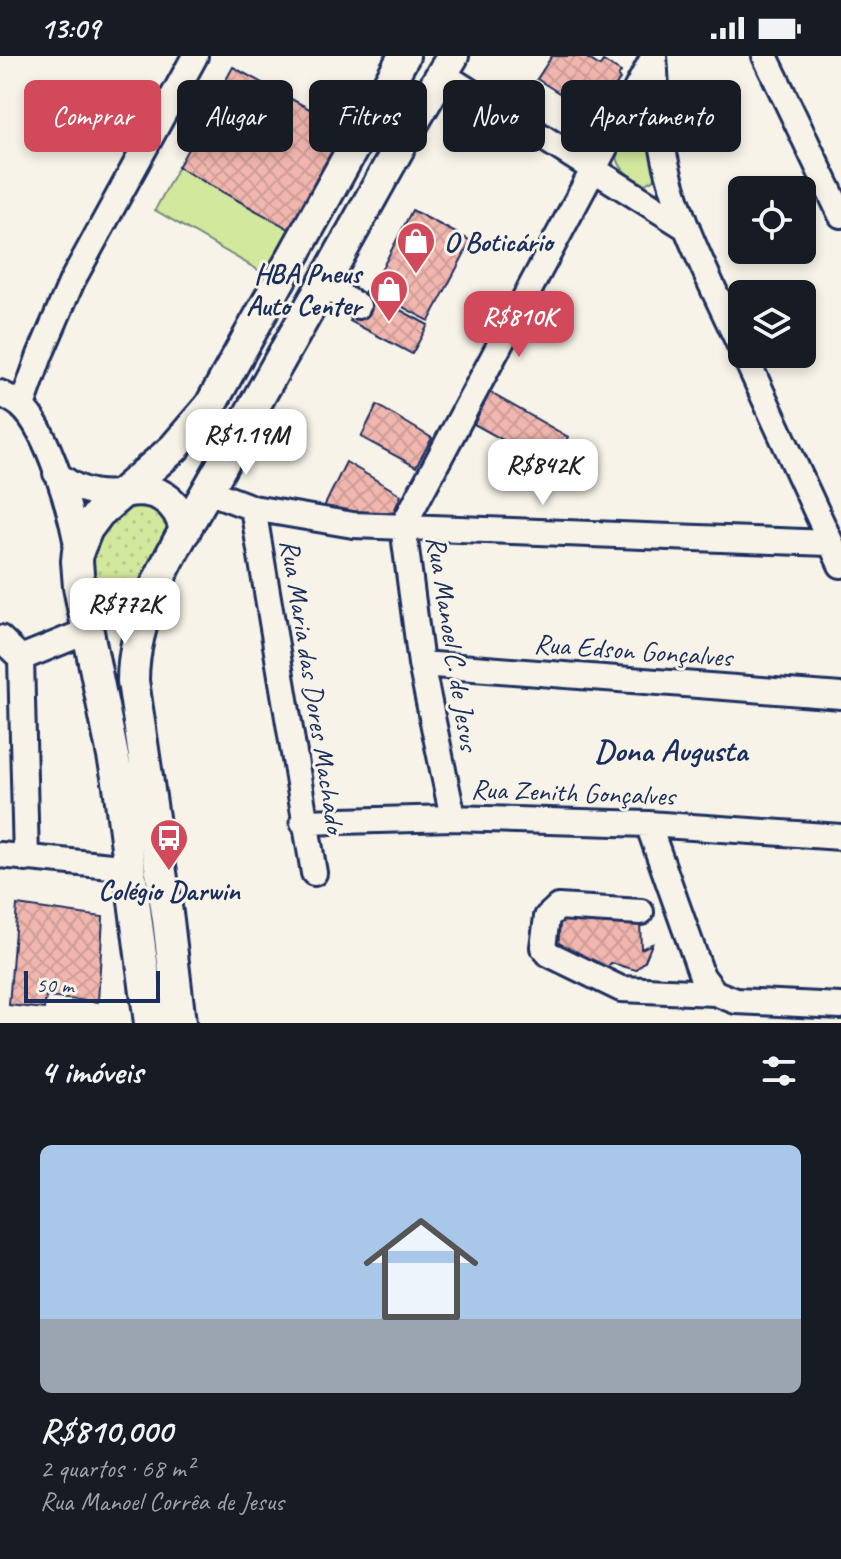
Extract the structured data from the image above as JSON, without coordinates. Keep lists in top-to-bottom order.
{
  "streets": {
    "street": [
      "Rua Manoel C. de Jesus",
      "Rua Edson Gonçalves",
      "Rua Maria das Dores Machado",
      "Rua Zenith Gonçalves"
    ]
  },
  "crossings": [
    ["Rua Manoel C. de Jesus", "Rua Edson Gonçalves"],
    ["Rua Manoel C. de Jesus", "Rua Zenith Gonçalves"],
    ["Rua Maria das Dores Machado", "Rua Zenith Gonçalves"]
  ],
  "districts": ["Dona Augusta"],
  "places": {
    "shop": ["O Boticário", "HBA Pneus Auto Center"],
    "bus stop": ["Colégio Darwin"]
  },
  "scale_bar": "50 m",
  "page": {
    "status": "13:09",
    "chip": [
      "Comprar",
      "Alugar",
      "Filtros",
      "Novo",
      "Apartamento"
    ],
    "price": [
      "R$810K",
      "R$1.19M",
      "R$842K",
      "R$772K"
    ],
    "scale": "50 m",
    "heading": "4 imóveis",
    "list": [
      {
        "name": "R$810,000",
        "note": "2 quartos · 68 m² · Rua Manoel Corrêa de Jesus"
      }
    ]
  }
}
